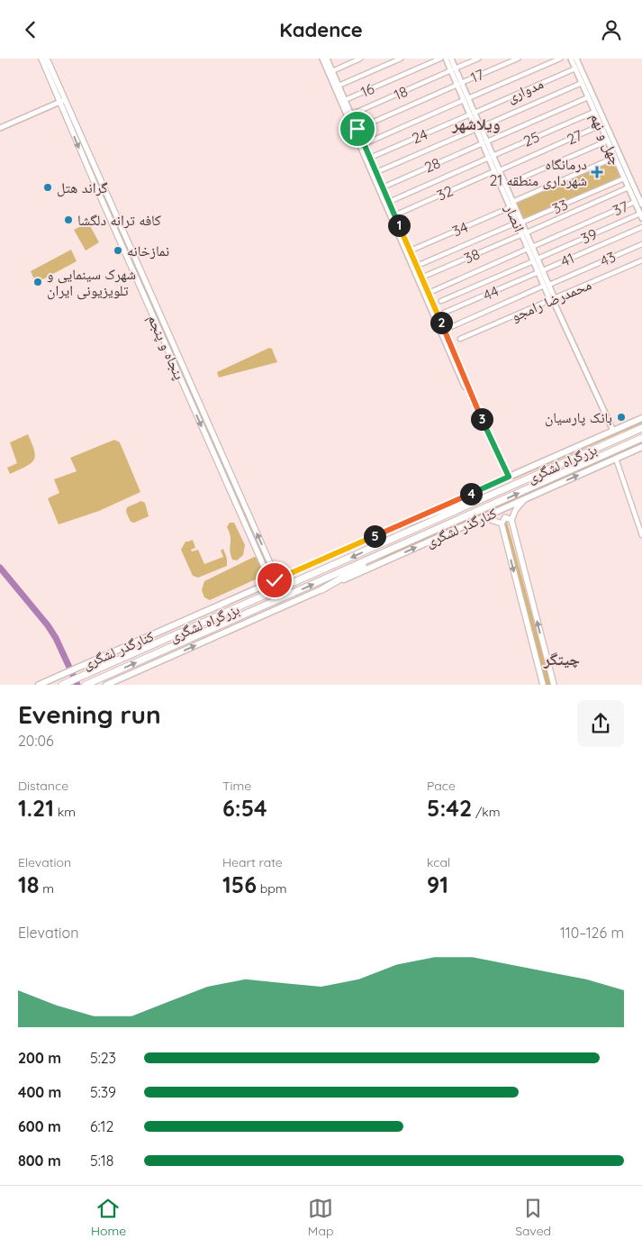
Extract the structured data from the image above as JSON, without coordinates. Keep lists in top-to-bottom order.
{
  "streets": {
    "highway": ["بزرگراه لشگری"],
    "main road": ["پنجاه و پنجم", "کنارگذر لشگری"],
    "street": [
      "17",
      "16",
      "مدواری",
      "18",
      "24",
      "27",
      "25",
      "چهل و نهم",
      "28",
      "32",
      "33",
      "37",
      "انصار",
      "34",
      "39",
      "38",
      "43",
      "41",
      "44",
      "محمدرضا رامجو"
    ]
  },
  "crossings": [
    ["17", "انصار"],
    ["مدواری", "24"],
    ["مدواری", "چهل و نهم"],
    ["مدواری", "انصار"],
    ["18", "انصار"],
    ["24", "انصار"],
    ["27", "چهل و نهم"],
    ["27", "32"],
    ["27", "انصار"],
    ["25", "چهل و نهم"],
    ["25", "انصار"],
    ["چهل و نهم", "28"],
    ["چهل و نهم", "33"],
    ["چهل و نهم", "37"],
    ["چهل و نهم", "34"],
    ["چهل و نهم", "39"],
    ["چهل و نهم", "38"],
    ["28", "انصار"],
    ["32", "انصار"],
    ["33", "انصار"],
    ["37", "انصار"],
    ["انصار", "34"],
    ["انصار", "39"],
    ["انصار", "38"],
    ["انصار", "43"],
    ["انصار", "41"],
    ["انصار", "44"],
    ["انصار", "محمدرضا رامجو"],
    ["انصار", "کنارگذر لشگری"],
    ["41", "44"],
    ["پنجاه و پنجم", "کنارگذر لشگری"]
  ],
  "districts": ["ویلاشهر", "چیتگر"],
  "places": {
    "health": ["درمانگاه شهرداری منطقه 21"],
    "other": [
      "گراند هتل",
      "کافه ترانه دلگشا",
      "نمازخانه",
      "شهرک سینمایی و تلویزیونی ایران",
      "بانک پارسیان"
    ]
  },
  "page": {
    "header": "Kadence",
    "pins": [
      "1",
      "2",
      "3",
      "4",
      "5"
    ],
    "heading": ["Evening run", "20:06"],
    "stats": [
      ["Distance", "1.21 km"],
      ["Time", "6:54"],
      ["Pace", "5:42 /km"],
      ["Elevation", "18 m"],
      ["Heart rate", "156 bpm"],
      ["kcal", "91"]
    ],
    "chart": ["Elevation", "110–126 m"],
    "list": [
      {
        "name": "200 m",
        "note": "5:23"
      },
      {
        "name": "400 m",
        "note": "5:39"
      },
      {
        "name": "600 m",
        "note": "6:12"
      },
      {
        "name": "800 m",
        "note": "5:18"
      }
    ],
    "tabs": ["Home", "Map", "Saved"]
  }
}
